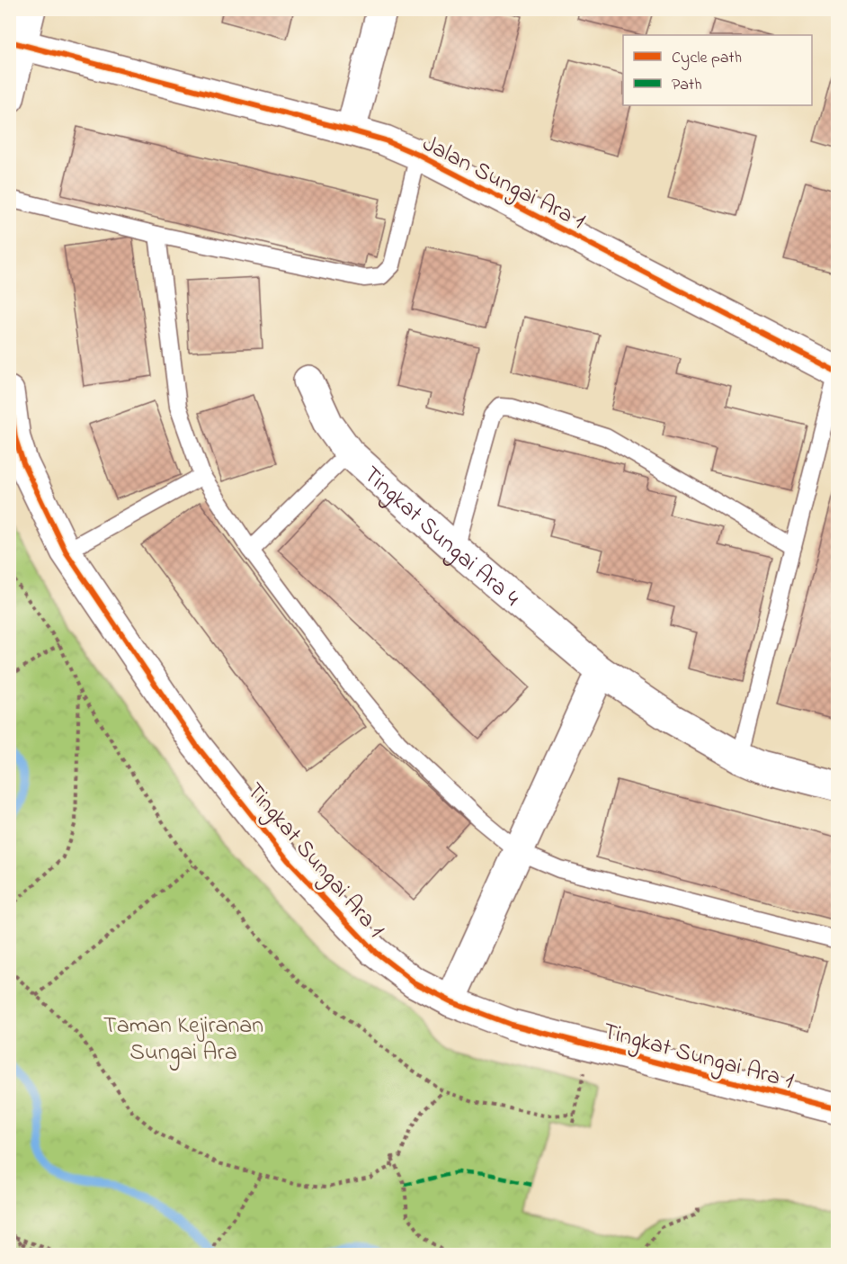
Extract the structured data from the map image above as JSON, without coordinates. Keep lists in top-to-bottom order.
{
  "streets": {
    "street": ["Jalan Sungai Ara 1", "Tingkat Sungai Ara 4", "Tingkat Sungai Ara 1"]
  },
  "parks": ["Taman Kejiranan Sungai Ara"],
  "legend": ["Cycle path", "Path"]
}
